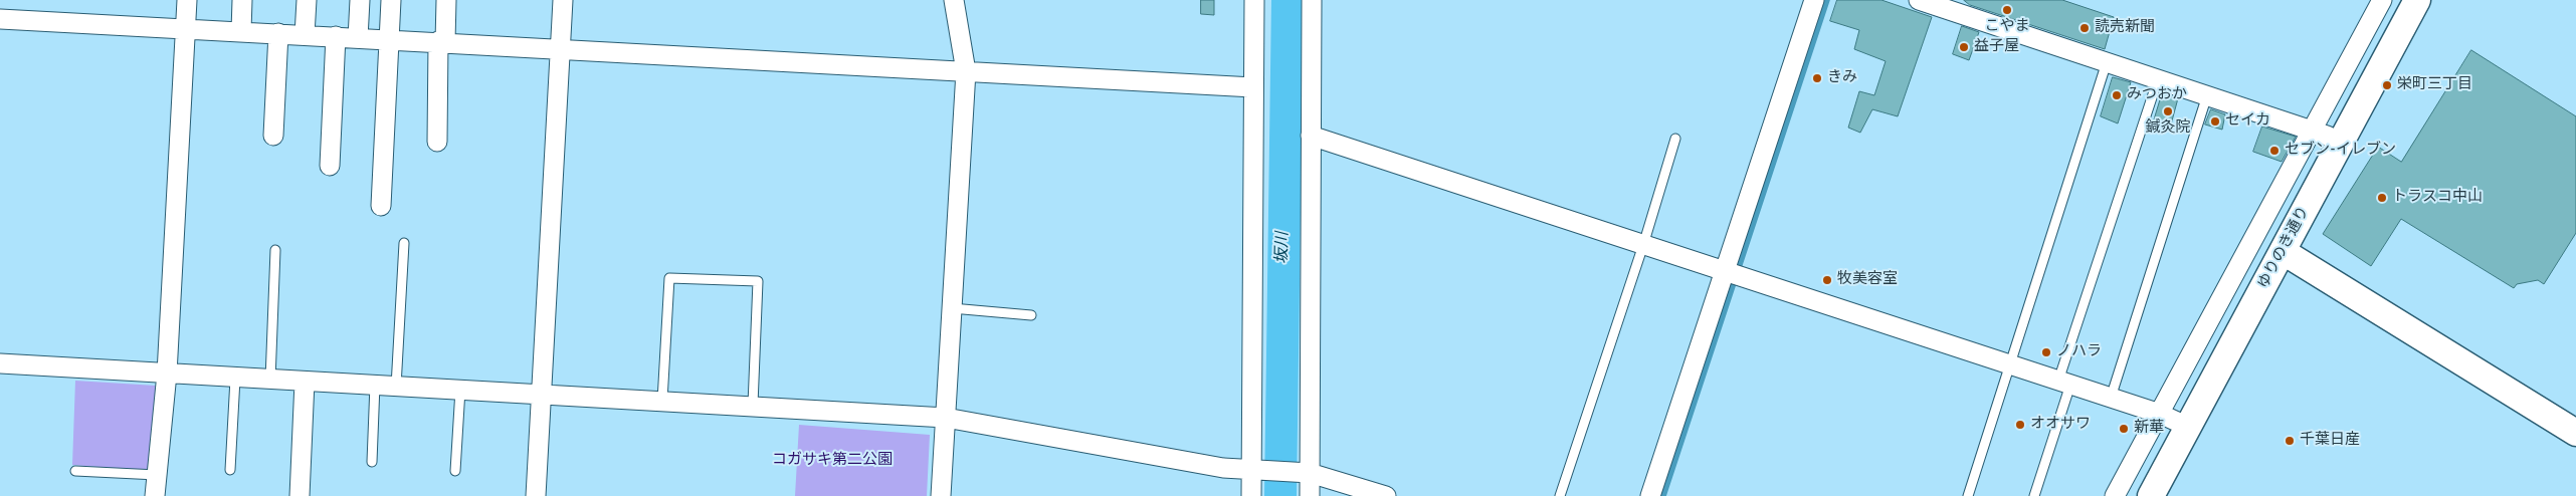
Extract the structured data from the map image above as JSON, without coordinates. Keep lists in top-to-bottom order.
{
  "streets": {
    "street": ["ゆりのき通り"]
  },
  "water": ["坂川"],
  "parks": ["コガサキ第二公園"],
  "places": [
    "こやま",
    "読売新聞",
    "益子屋",
    "きみ",
    "栄町三丁目",
    "みつおか",
    "鍼灸院",
    "セイカ",
    "セブン-イレブン",
    "トラスコ中山",
    "牧美容室",
    "ノハラ",
    "オオサワ",
    "新華",
    "千葉日産"
  ]
}
